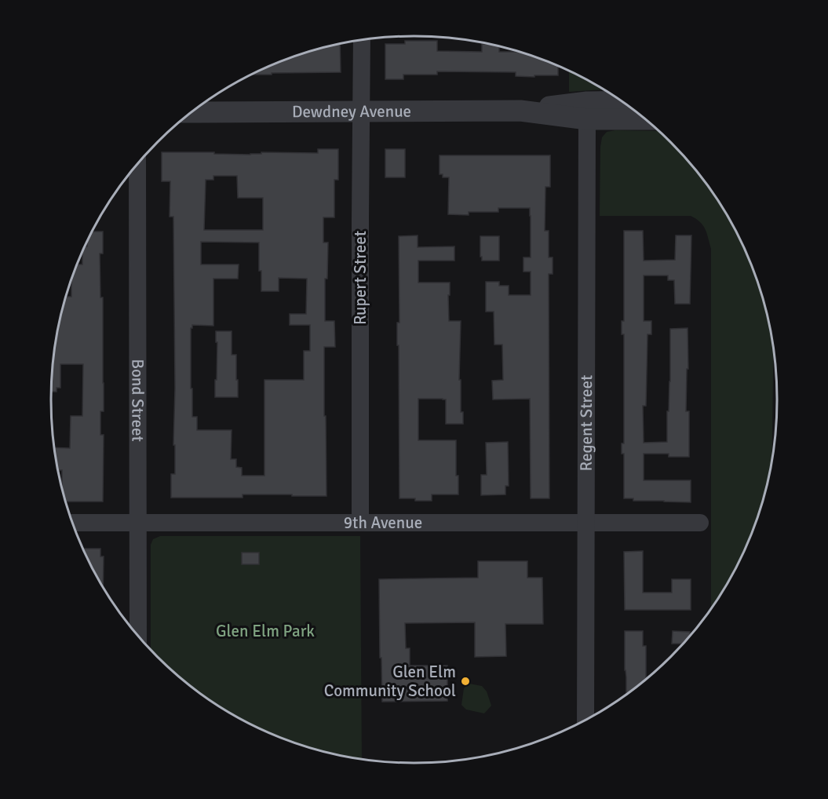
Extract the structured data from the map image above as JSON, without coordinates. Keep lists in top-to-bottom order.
{
  "streets": {
    "street": [
      "Dewdney Avenue",
      "Rupert Street",
      "Bond Street",
      "Regent Street",
      "9th Avenue"
    ]
  },
  "crossings": [
    ["Dewdney Avenue", "Rupert Street"],
    ["Dewdney Avenue", "Regent Street"],
    ["Rupert Street", "9th Avenue"],
    ["Bond Street", "9th Avenue"],
    ["Regent Street", "9th Avenue"]
  ],
  "parks": ["Glen Elm Park"],
  "places": ["Glen Elm Community School"]
}
